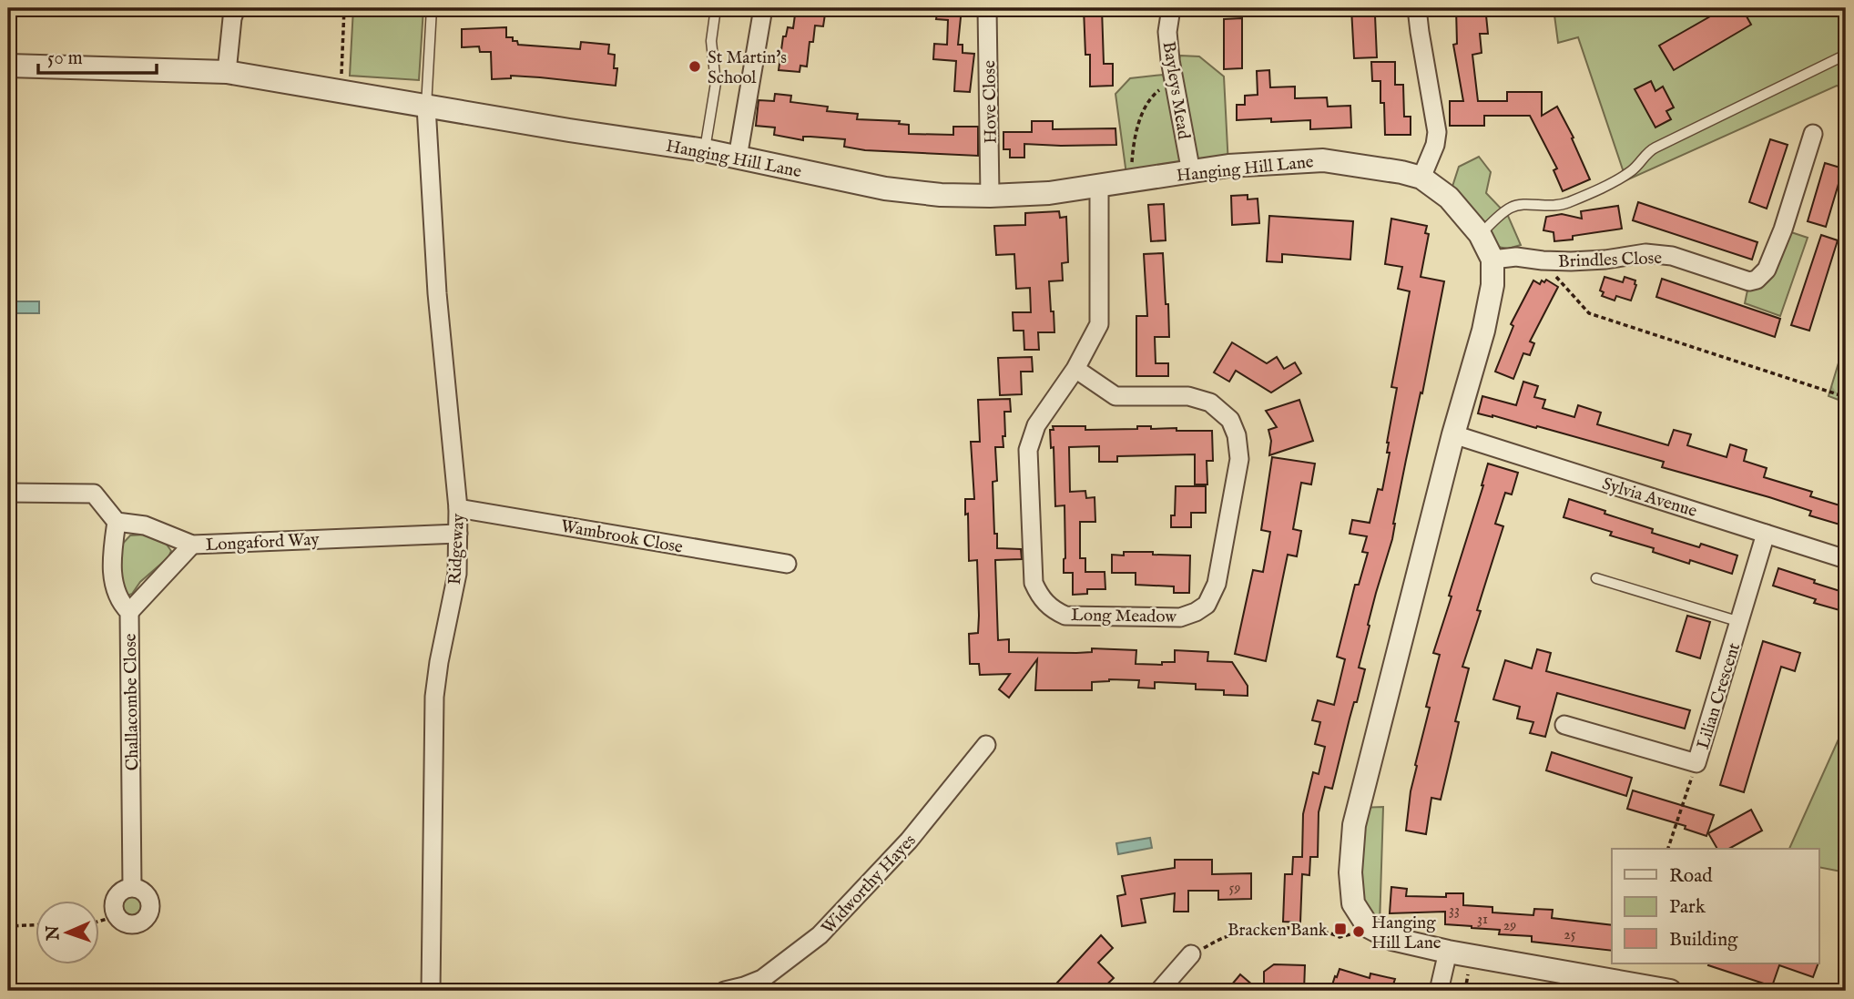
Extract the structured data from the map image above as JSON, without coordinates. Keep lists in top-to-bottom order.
{
  "streets": {
    "street": [
      "Bayleys Mead",
      "Hove Close",
      "Hanging Hill Lane",
      "Brindles Close",
      "Sylvia Avenue",
      "Wambrook Close",
      "Longaford Way",
      "Ridgeway",
      "Long Meadow",
      "Lilian Crescent",
      "Challacombe Close",
      "Widworthy Hayes"
    ]
  },
  "crossings": [
    ["Bayleys Mead", "Hanging Hill Lane"],
    ["Hove Close", "Hanging Hill Lane"],
    ["Hanging Hill Lane", "Brindles Close"],
    ["Hanging Hill Lane", "Sylvia Avenue"],
    ["Hanging Hill Lane", "Ridgeway"],
    ["Hanging Hill Lane", "Long Meadow"],
    ["Sylvia Avenue", "Lilian Crescent"],
    ["Wambrook Close", "Ridgeway"],
    ["Longaford Way", "Ridgeway"],
    ["Longaford Way", "Challacombe Close"]
  ],
  "places": {
    "other": ["St Martin's School", "Hanging Hill Lane"],
    "transit": ["Bracken Bank"]
  },
  "house_numbers": [
    "59",
    "33",
    "31",
    "29",
    "25"
  ],
  "legend": ["Road", "Park", "Building"],
  "scale_bar": "50 m",
  "north": "left"
}
